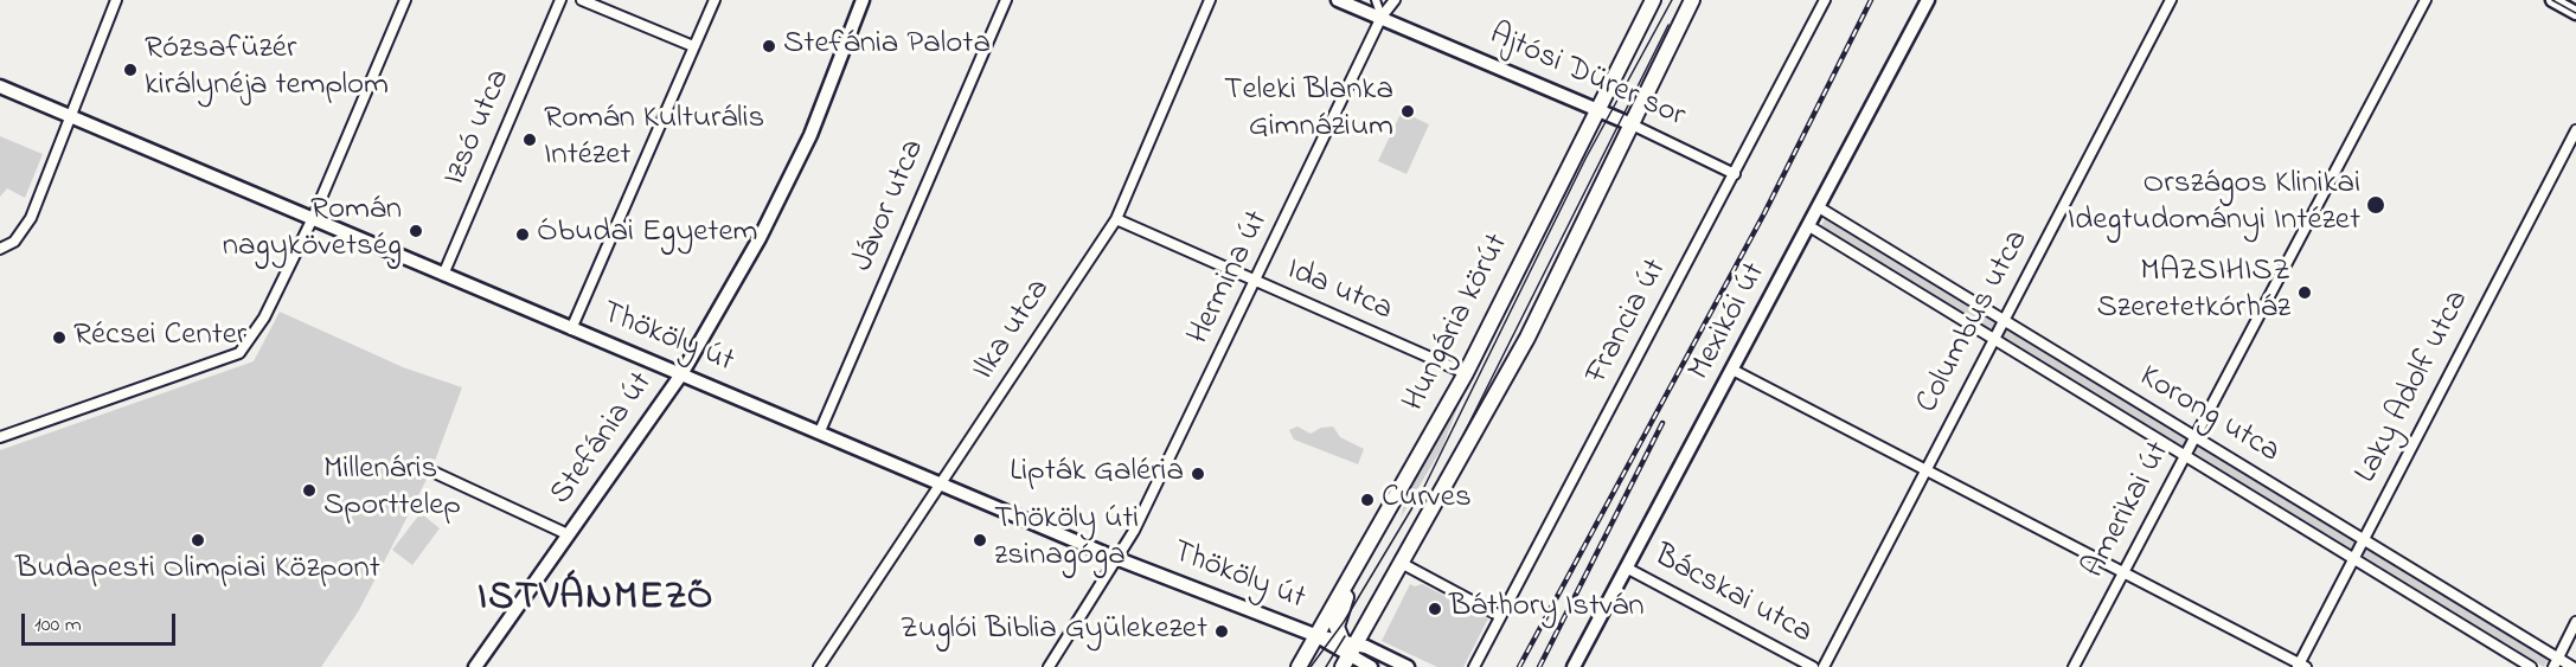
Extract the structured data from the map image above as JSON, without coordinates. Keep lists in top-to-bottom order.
{
  "streets": {
    "main road": ["Hungária körút"],
    "street": [
      "Ajtósi Dürer sor",
      "Izsó utca",
      "Jávor utca",
      "Hermina út",
      "Ida utca",
      "Francia út",
      "Mexikói út",
      "Columbus utca",
      "Ilka utca",
      "Thököly út",
      "Laky Adolf utca",
      "Korong utca",
      "Stefánia út",
      "Amerikai út",
      "Bácskai utca"
    ]
  },
  "crossings": [
    ["Ajtósi Dürer sor", "Hermina út"],
    ["Ajtósi Dürer sor", "Francia út"],
    ["Ajtósi Dürer sor", "Hungária körút"],
    ["Izsó utca", "Thököly út"],
    ["Jávor utca", "Thököly út"],
    ["Hermina út", "Ida utca"],
    ["Hermina út", "Thököly út"],
    ["Ida utca", "Hungária körút"],
    ["Ida utca", "Ilka utca"],
    ["Mexikói út", "Korong utca"],
    ["Mexikói út", "Bácskai utca"],
    ["Columbus utca", "Korong utca"],
    ["Hungária körút", "Thököly út"],
    ["Ilka utca", "Thököly út"],
    ["Thököly út", "Stefánia út"],
    ["Laky Adolf utca", "Korong utca"],
    ["Korong utca", "Amerikai út"]
  ],
  "districts": ["ISTVÁNMEZŐ"],
  "places": [
    "Stefánia Palota",
    "Rózsafüzér királynéja templom",
    "Teleki Blanka Gimnázium",
    "Román Kulturális Intézet",
    "Országos Klinikai Idegtudományi Intézet",
    "Román nagykövetség",
    "Óbudai Egyetem",
    "MAZSIHISZ Szeretetkórház",
    "Récsei Center",
    "Lipták Galéria",
    "Millenáris Sporttelep",
    "Curves",
    "Budapesti Olimpiai Központ",
    "Thököly úti zsinagóga",
    "Báthory István",
    "Zuglói Biblia Gyülekezet"
  ],
  "scale_bar": "100 m"
}
